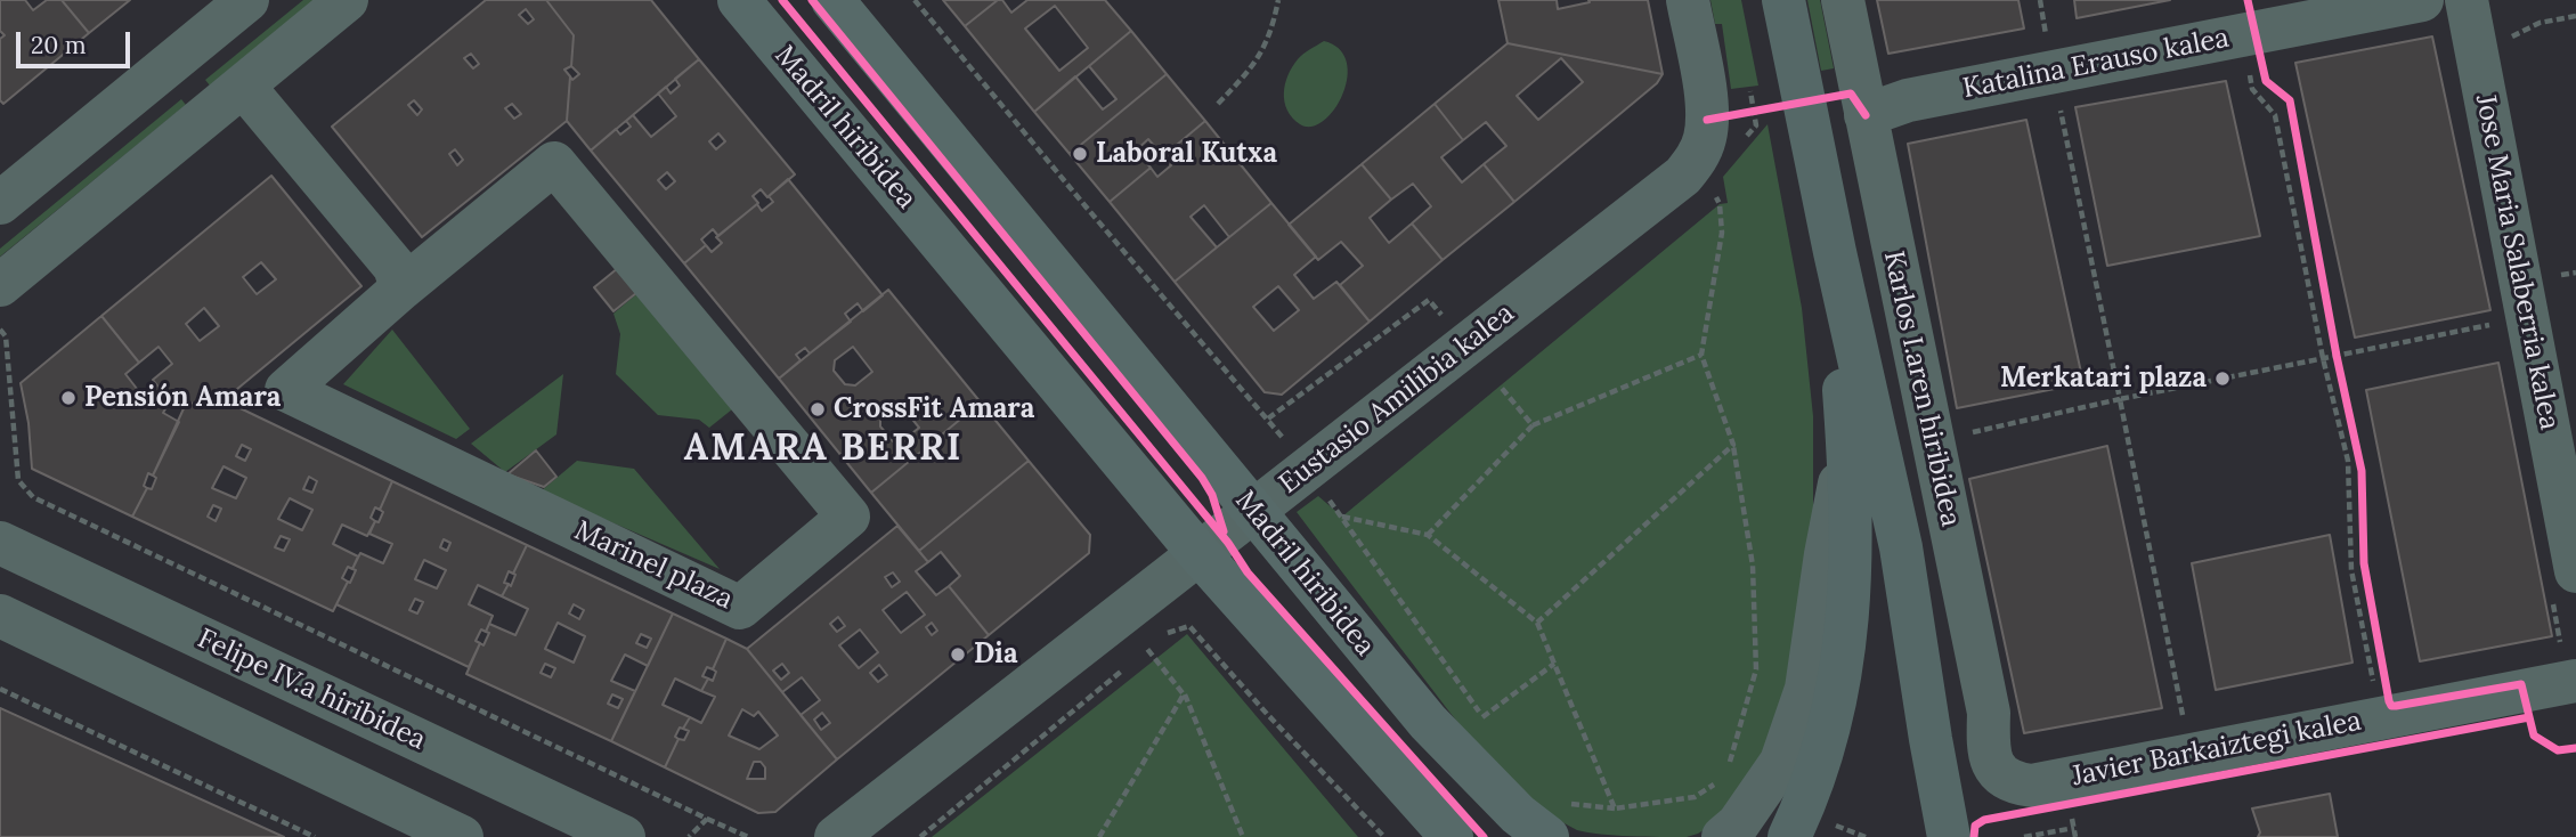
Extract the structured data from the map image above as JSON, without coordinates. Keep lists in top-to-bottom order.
{
  "streets": {
    "main road": ["Madril hiribidea", "Karlos I.aren hiribidea"],
    "street": [
      "Katalina Erauso kalea",
      "Jose Maria Salaberria kalea",
      "Eustasio Amilibia kalea",
      "Marinel plaza",
      "Felipe IV.a hiribidea",
      "Javier Barkaiztegi kalea"
    ]
  },
  "crossings": [
    ["Katalina Erauso kalea", "Karlos I.aren hiribidea"],
    ["Madril hiribidea", "Eustasio Amilibia kalea"],
    ["Karlos I.aren hiribidea", "Javier Barkaiztegi kalea"]
  ],
  "districts": ["AMARA BERRI"],
  "places": [
    "Laboral Kutxa",
    "Merkatari plaza",
    "Pensión Amara",
    "CrossFit Amara",
    "Dia"
  ],
  "scale_bar": "20 m"
}
